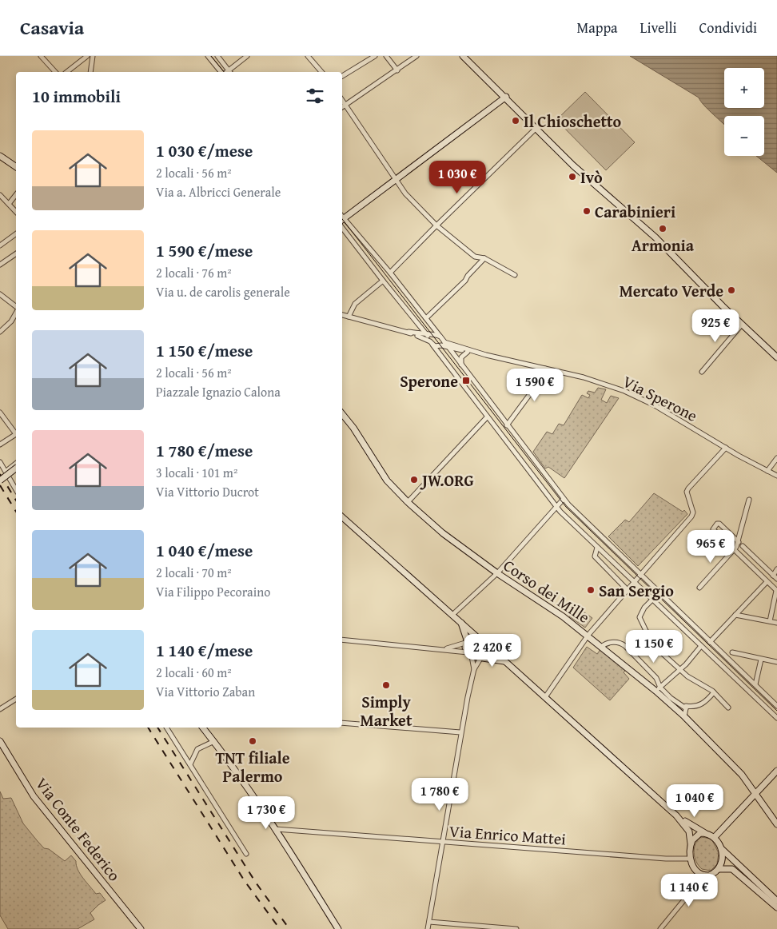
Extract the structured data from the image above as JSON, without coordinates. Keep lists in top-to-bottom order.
{
  "streets": {
    "street": [
      "Via Sperone",
      "Corso dei Mille",
      "Via Conte Federico",
      "Via Enrico Mattei"
    ]
  },
  "places": {
    "other": [
      "Il Chioschetto",
      "Ivò",
      "Carabinieri",
      "Armonia",
      "Mercato Verde",
      "JW.ORG",
      "San Sergio",
      "Simply Market",
      "TNT filiale Palermo"
    ],
    "transit": ["Sperone"]
  },
  "page": {
    "header": "Casavia",
    "nav": ["Mappa", "Livelli", "Condividi"],
    "map_buttons": ["+", "−"],
    "heading": "10 immobili",
    "list": [
      {
        "name": "1 030 €/mese",
        "note": "2 locali · 56 m² · Via a. Albricci Generale"
      },
      {
        "name": "1 590 €/mese",
        "note": "2 locali · 76 m² · Via u. de carolis generale"
      },
      {
        "name": "1 150 €/mese",
        "note": "2 locali · 56 m² · Piazzale Ignazio Calona"
      },
      {
        "name": "1 780 €/mese",
        "note": "3 locali · 101 m² · Via Vittorio Ducrot"
      },
      {
        "name": "1 040 €/mese",
        "note": "2 locali · 70 m² · Via Filippo Pecoraino"
      },
      {
        "name": "1 140 €/mese",
        "note": "2 locali · 60 m² · Via Vittorio Zaban"
      }
    ],
    "price": [
      "1 030 €",
      "925 €",
      "1 590 €",
      "965 €",
      "1 150 €",
      "2 420 €",
      "1 780 €",
      "1 040 €",
      "1 730 €",
      "1 140 €"
    ]
  }
}
